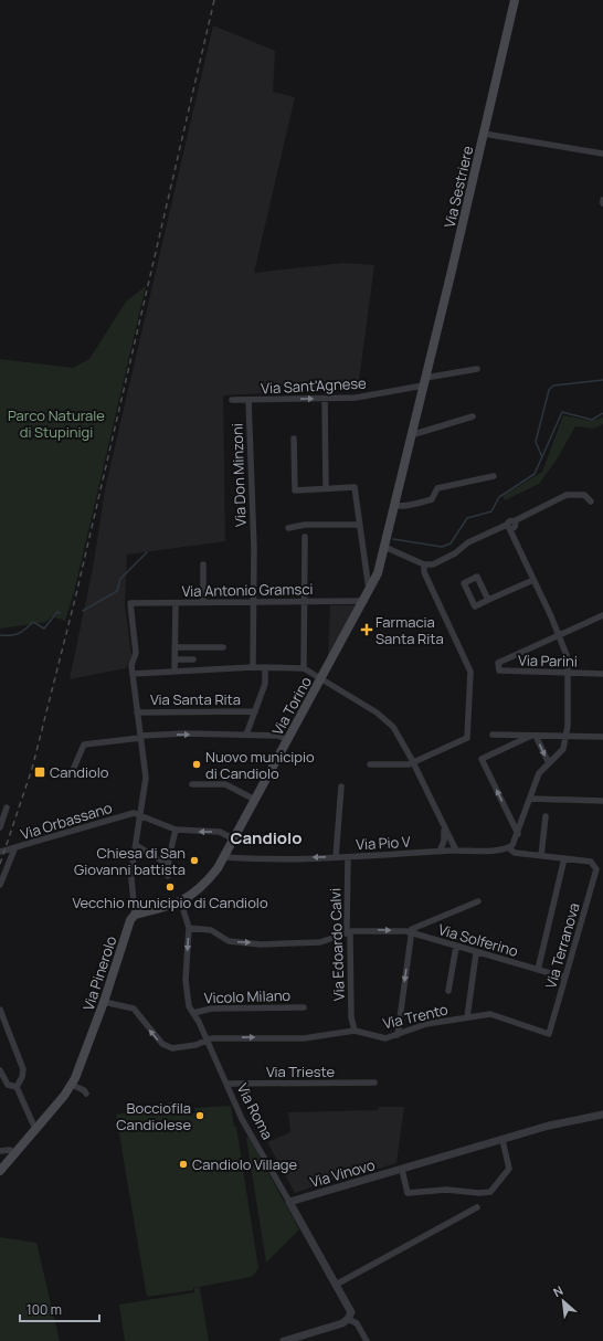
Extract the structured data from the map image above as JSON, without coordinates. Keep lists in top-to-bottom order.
{
  "streets": {
    "main road": ["Via Sestriere", "Via Torino", "Via Pinerolo"],
    "street": [
      "Via Sant'Agnese",
      "Via Don Minzoni",
      "Via Antonio Gramsci",
      "Via Parini",
      "Via Santa Rita",
      "Via Orbassano",
      "Via Pio V",
      "Via Solferino",
      "Via Edoardo Calvi",
      "Via Terranova",
      "Vicolo Milano",
      "Via Trento",
      "Via Trieste",
      "Via Roma",
      "Via Vinovo"
    ]
  },
  "crossings": [
    ["Via Sestriere", "Via Sant'Agnese"],
    ["Via Sestriere", "Via Torino"],
    ["Via Sant'Agnese", "Via Don Minzoni"],
    ["Via Sant'Agnese", "Via Torino"],
    ["Via Don Minzoni", "Via Antonio Gramsci"],
    ["Via Antonio Gramsci", "Via Torino"],
    ["Via Torino", "Via Pio V"],
    ["Via Torino", "Via Roma"],
    ["Via Pio V", "Via Edoardo Calvi"],
    ["Via Pio V", "Via Terranova"],
    ["Via Solferino", "Via Edoardo Calvi"],
    ["Via Solferino", "Via Terranova"],
    ["Via Solferino", "Via Roma"],
    ["Via Edoardo Calvi", "Via Trento"],
    ["Via Terranova", "Via Trento"],
    ["Via Pinerolo", "Via Trento"],
    ["Vicolo Milano", "Via Roma"],
    ["Via Trento", "Via Roma"],
    ["Via Trieste", "Via Roma"],
    ["Via Roma", "Via Vinovo"]
  ],
  "one_way": ["Via Solferino"],
  "districts": ["Candiolo"],
  "parks": ["Parco Naturale di Stupinigi"],
  "places": {
    "health": ["Farmacia Santa Rita"],
    "other": [
      "Nuovo municipio di Candiolo",
      "Chiesa di San Giovanni battista",
      "Vecchio municipio di Candiolo",
      "Bocciofila Candiolese",
      "Candiolo Village"
    ],
    "transit": ["Candiolo"]
  },
  "scale_bar": "100 m",
  "north": "top left"
}
